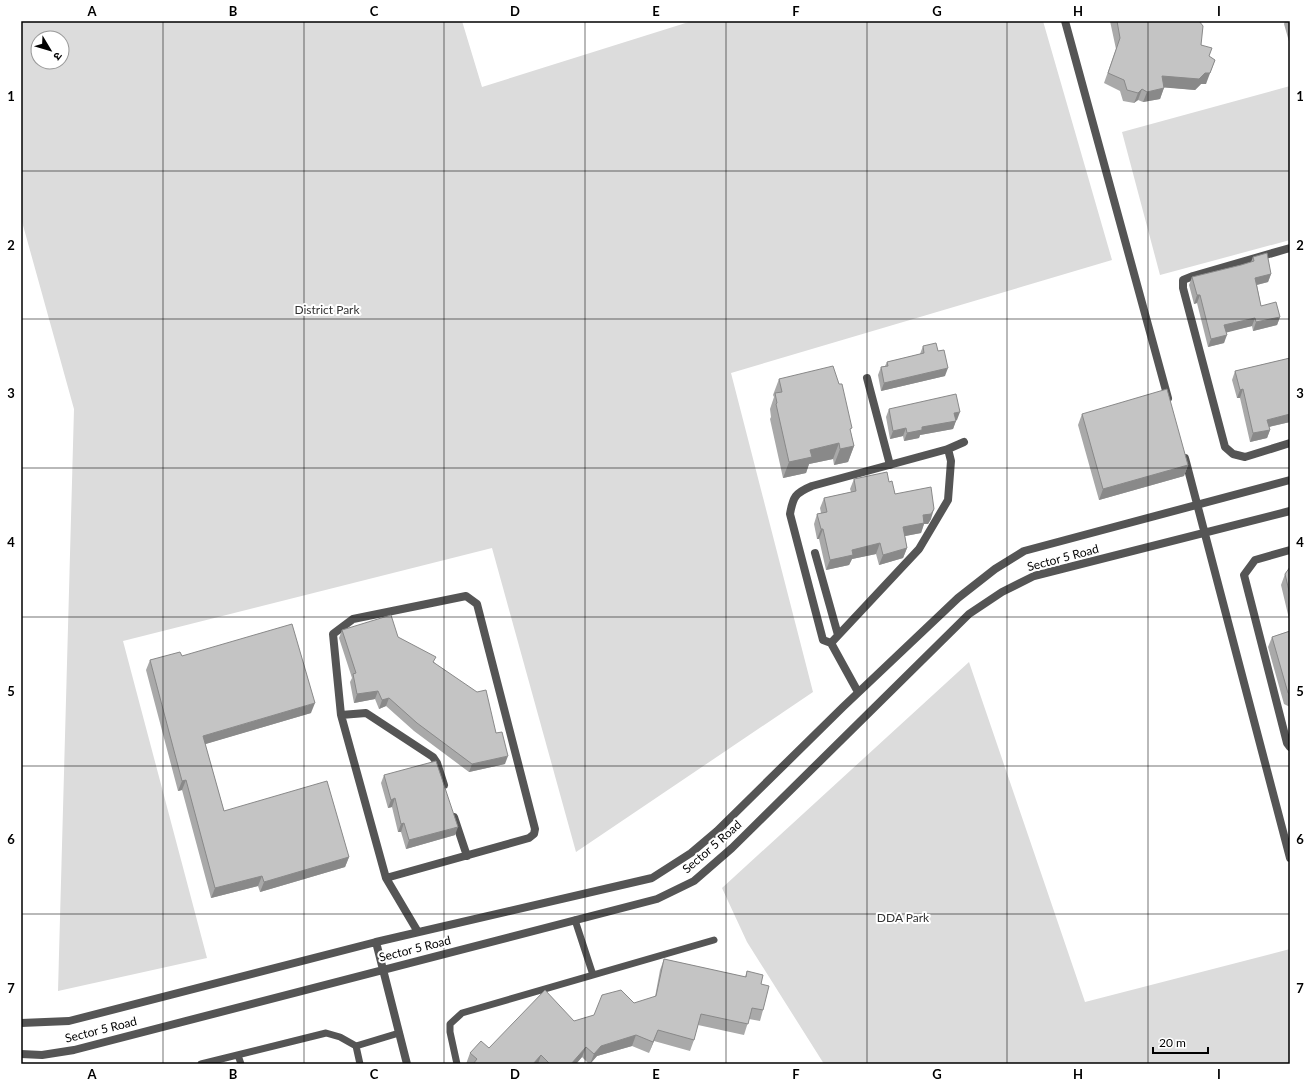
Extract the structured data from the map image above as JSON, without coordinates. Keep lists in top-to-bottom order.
{
  "streets": {
    "street": ["Sector 5 Road"]
  },
  "parks": ["District Park", "DDA Park"],
  "scale_bar": "20 m",
  "north": "bottom right",
  "grid": {
    "columns": [
      "A",
      "B",
      "C",
      "D",
      "E",
      "F",
      "G",
      "H",
      "I"
    ],
    "rows": [
      "1",
      "2",
      "3",
      "4",
      "5",
      "6",
      "7"
    ]
  }
}
